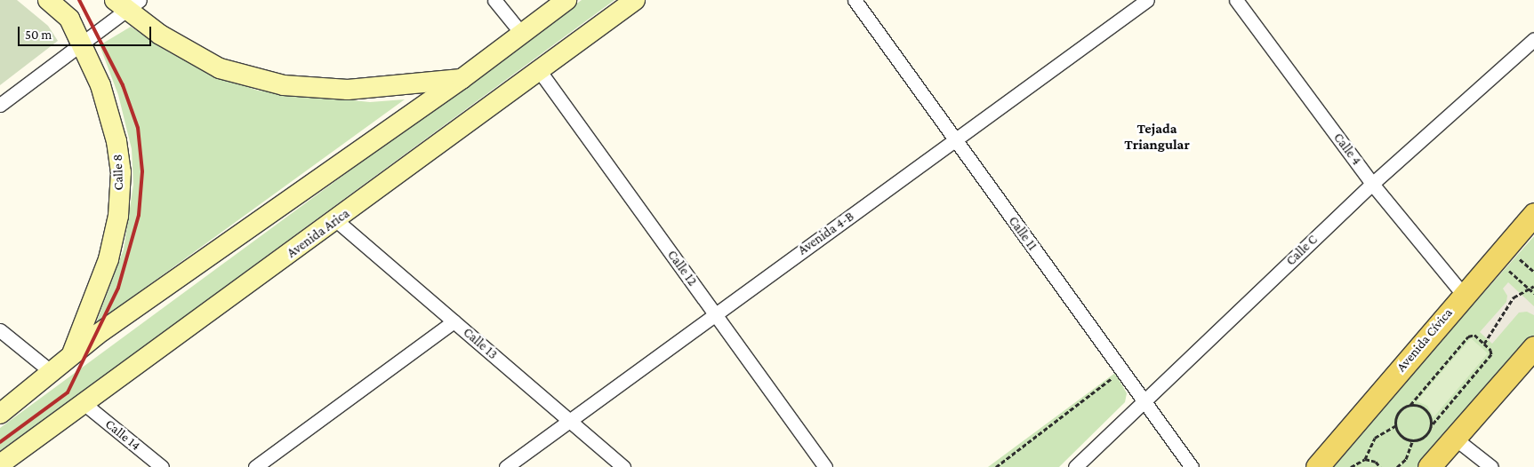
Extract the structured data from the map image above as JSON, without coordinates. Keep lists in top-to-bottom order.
{
  "streets": {
    "main road": ["Avenida Cívica"],
    "street": [
      "Calle 4",
      "Calle 8",
      "Avenida Arica",
      "Avenida 4-B",
      "Calle 11",
      "Calle C",
      "Calle 12",
      "Calle 13",
      "Calle 14"
    ]
  },
  "crossings": [
    ["Calle 4", "Calle C"],
    ["Calle 4", "Avenida Cívica"],
    ["Avenida Arica", "Calle 12"],
    ["Avenida Arica", "Calle 13"],
    ["Avenida Arica", "Calle 14"],
    ["Avenida 4-B", "Calle 11"],
    ["Avenida 4-B", "Calle 12"],
    ["Avenida 4-B", "Calle 13"],
    ["Calle 11", "Calle C"]
  ],
  "districts": ["Tejada Triangular"],
  "scale_bar": "50 m"
}
